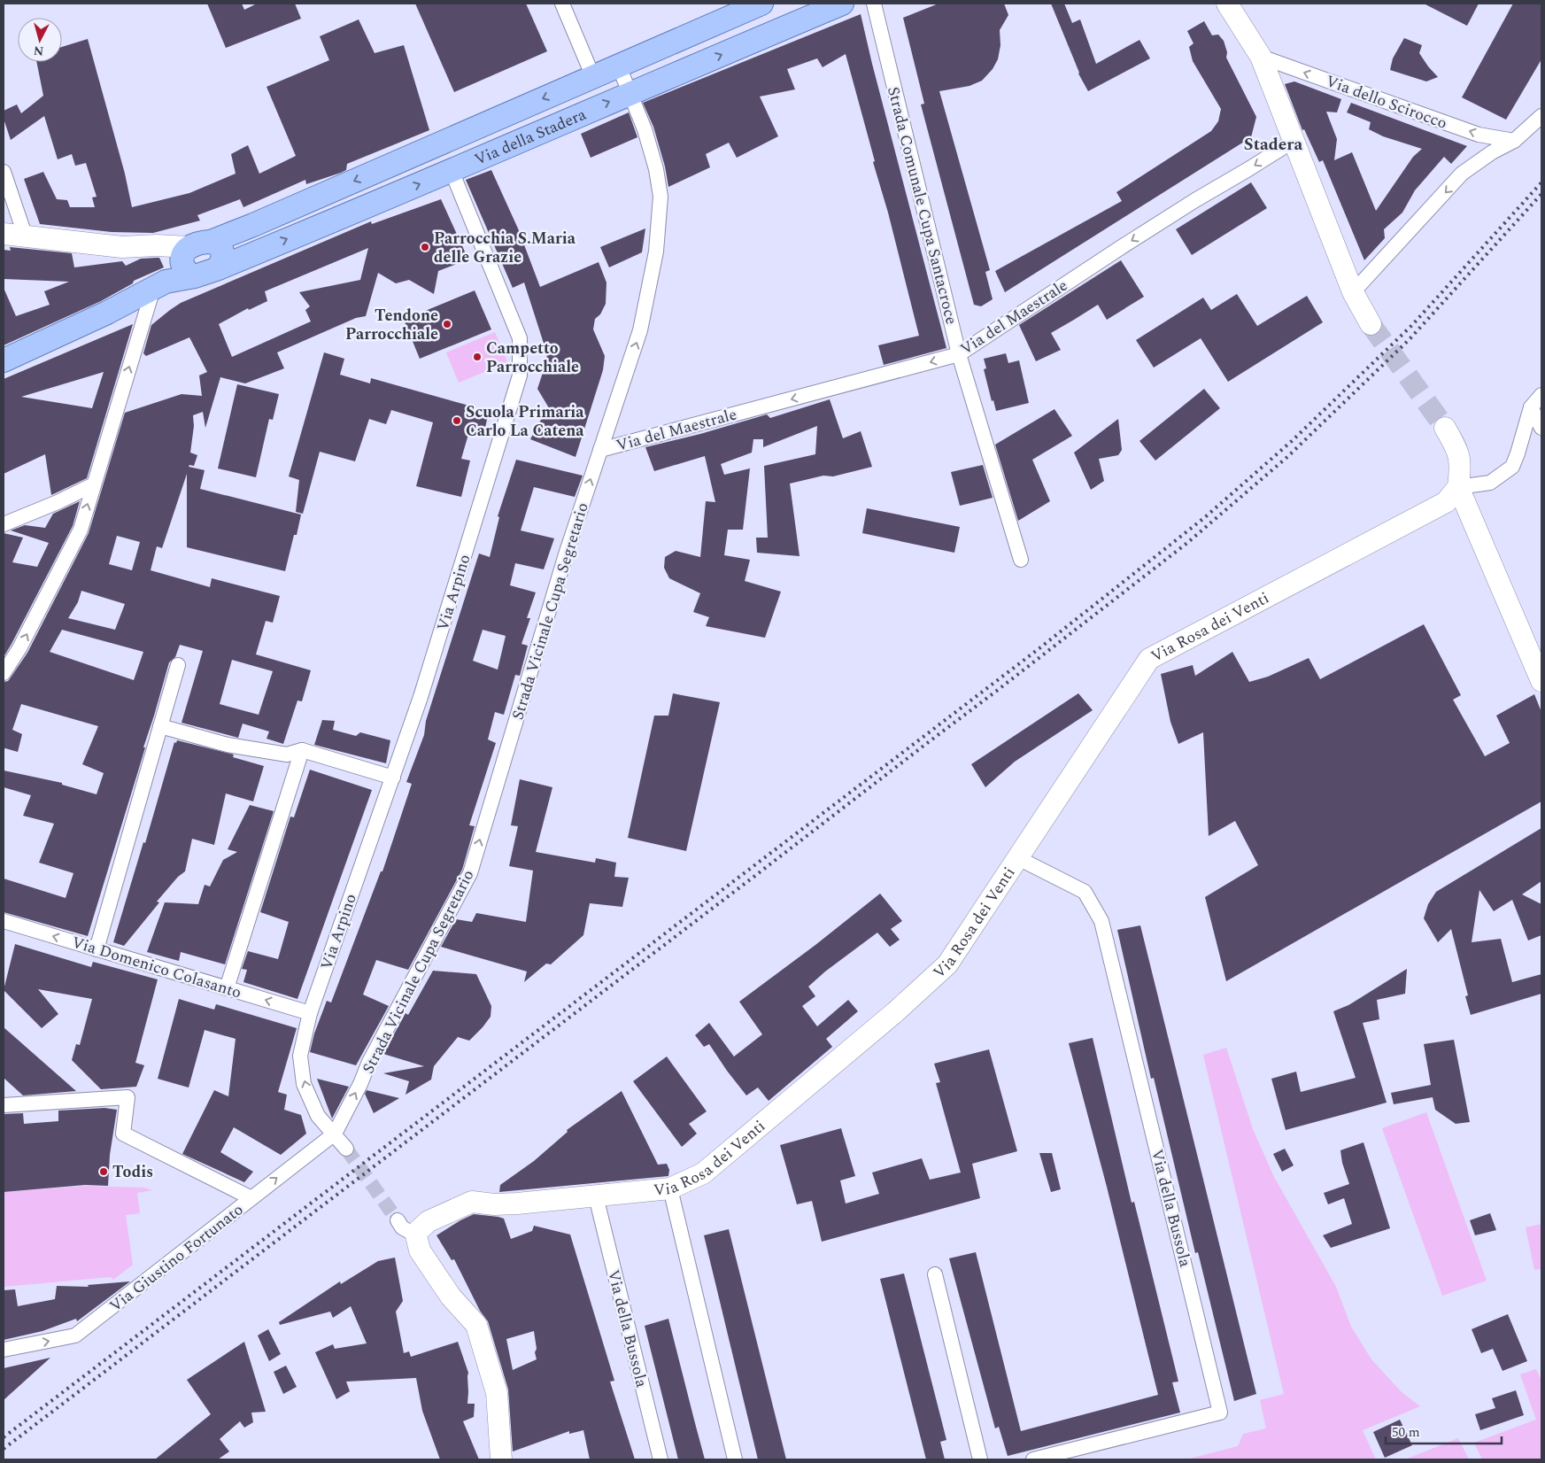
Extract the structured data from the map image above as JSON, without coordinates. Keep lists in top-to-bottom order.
{
  "streets": {
    "main road": ["Via della Stadera"],
    "street": [
      "Via dello Scirocco",
      "Strada Comunale Cupa Santacroce",
      "Via del Maestrale",
      "Via Arpino",
      "Strada Vicinale Cupa Segretario",
      "Via Rosa dei Venti",
      "Via Domenico Colasanto",
      "Via della Bussola",
      "Via Giustino Fortunato"
    ]
  },
  "crossings": [
    ["Via della Stadera", "Via Arpino"],
    ["Via della Stadera", "Strada Vicinale Cupa Segretario"],
    ["Strada Comunale Cupa Santacroce", "Via del Maestrale"],
    ["Via del Maestrale", "Strada Vicinale Cupa Segretario"],
    ["Via Arpino", "Strada Vicinale Cupa Segretario"],
    ["Via Arpino", "Via Domenico Colasanto"],
    ["Via Arpino", "Via Giustino Fortunato"],
    ["Strada Vicinale Cupa Segretario", "Via Giustino Fortunato"],
    ["Via Rosa dei Venti", "Via della Bussola"]
  ],
  "one_way": [
    "Via dello Scirocco",
    "Via del Maestrale",
    "Strada Vicinale Cupa Segretario",
    "Via Domenico Colasanto",
    "Via Giustino Fortunato"
  ],
  "districts": ["Stadera"],
  "places": [
    "Parrocchia S.Maria delle Grazie",
    "Tendone Parrocchiale",
    "Campetto Parrocchiale",
    "Scuola Primaria Carlo La Catena",
    "Todis"
  ],
  "scale_bar": "50 m",
  "north": "bottom"
}
